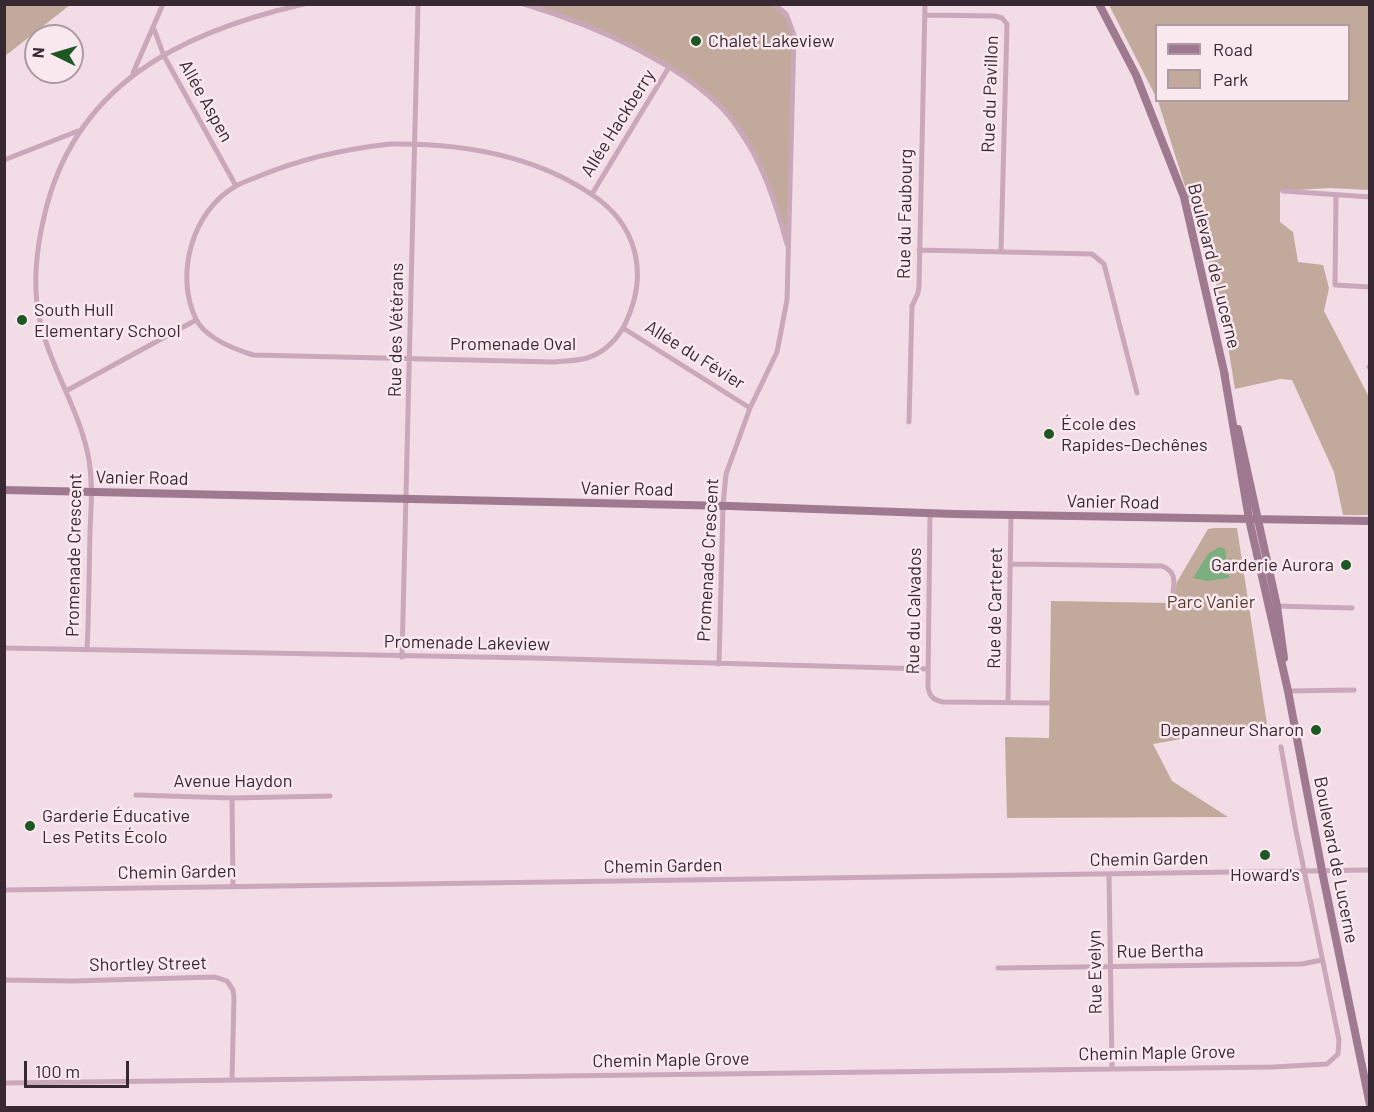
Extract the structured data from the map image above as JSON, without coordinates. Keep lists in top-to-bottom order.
{
  "streets": {
    "street": [
      "Rue du Pavillon",
      "Allée Aspen",
      "Allée Hackberry",
      "Rue du Faubourg",
      "Boulevard de Lucerne",
      "Rue des Vétérans",
      "Promenade Oval",
      "Allée du Févier",
      "Vanier Road",
      "Promenade Crescent",
      "Rue de Carteret",
      "Rue du Calvados",
      "Promenade Lakeview",
      "Avenue Haydon",
      "Chemin Garden",
      "Rue Bertha",
      "Shortley Street",
      "Rue Evelyn",
      "Chemin Maple Grove"
    ]
  },
  "crossings": [
    ["Rue du Pavillon", "Rue du Faubourg"],
    ["Allée Aspen", "Promenade Oval"],
    ["Allée Aspen", "Promenade Crescent"],
    ["Allée Hackberry", "Promenade Oval"],
    ["Allée Hackberry", "Promenade Crescent"],
    ["Boulevard de Lucerne", "Vanier Road"],
    ["Boulevard de Lucerne", "Chemin Garden"],
    ["Rue des Vétérans", "Promenade Oval"],
    ["Rue des Vétérans", "Vanier Road"],
    ["Rue des Vétérans", "Promenade Lakeview"],
    ["Promenade Oval", "Allée du Févier"],
    ["Allée du Févier", "Promenade Crescent"],
    ["Vanier Road", "Promenade Crescent"],
    ["Vanier Road", "Rue de Carteret"],
    ["Vanier Road", "Rue du Calvados"],
    ["Promenade Crescent", "Promenade Lakeview"],
    ["Rue de Carteret", "Rue du Calvados"],
    ["Rue du Calvados", "Promenade Lakeview"],
    ["Chemin Garden", "Rue Evelyn"],
    ["Rue Bertha", "Rue Evelyn"],
    ["Rue Bertha", "Chemin Maple Grove"],
    ["Shortley Street", "Chemin Maple Grove"],
    ["Rue Evelyn", "Chemin Maple Grove"]
  ],
  "parks": ["Parc Vanier"],
  "places": [
    "Chalet Lakeview",
    "South Hull Elementary School",
    "École des Rapides-Dechênes",
    "Garderie Aurora",
    "Depanneur Sharon",
    "Garderie Éducative Les Petits Écolo",
    "Howard's"
  ],
  "legend": ["Road", "Park"],
  "scale_bar": "100 m",
  "north": "left"
}
